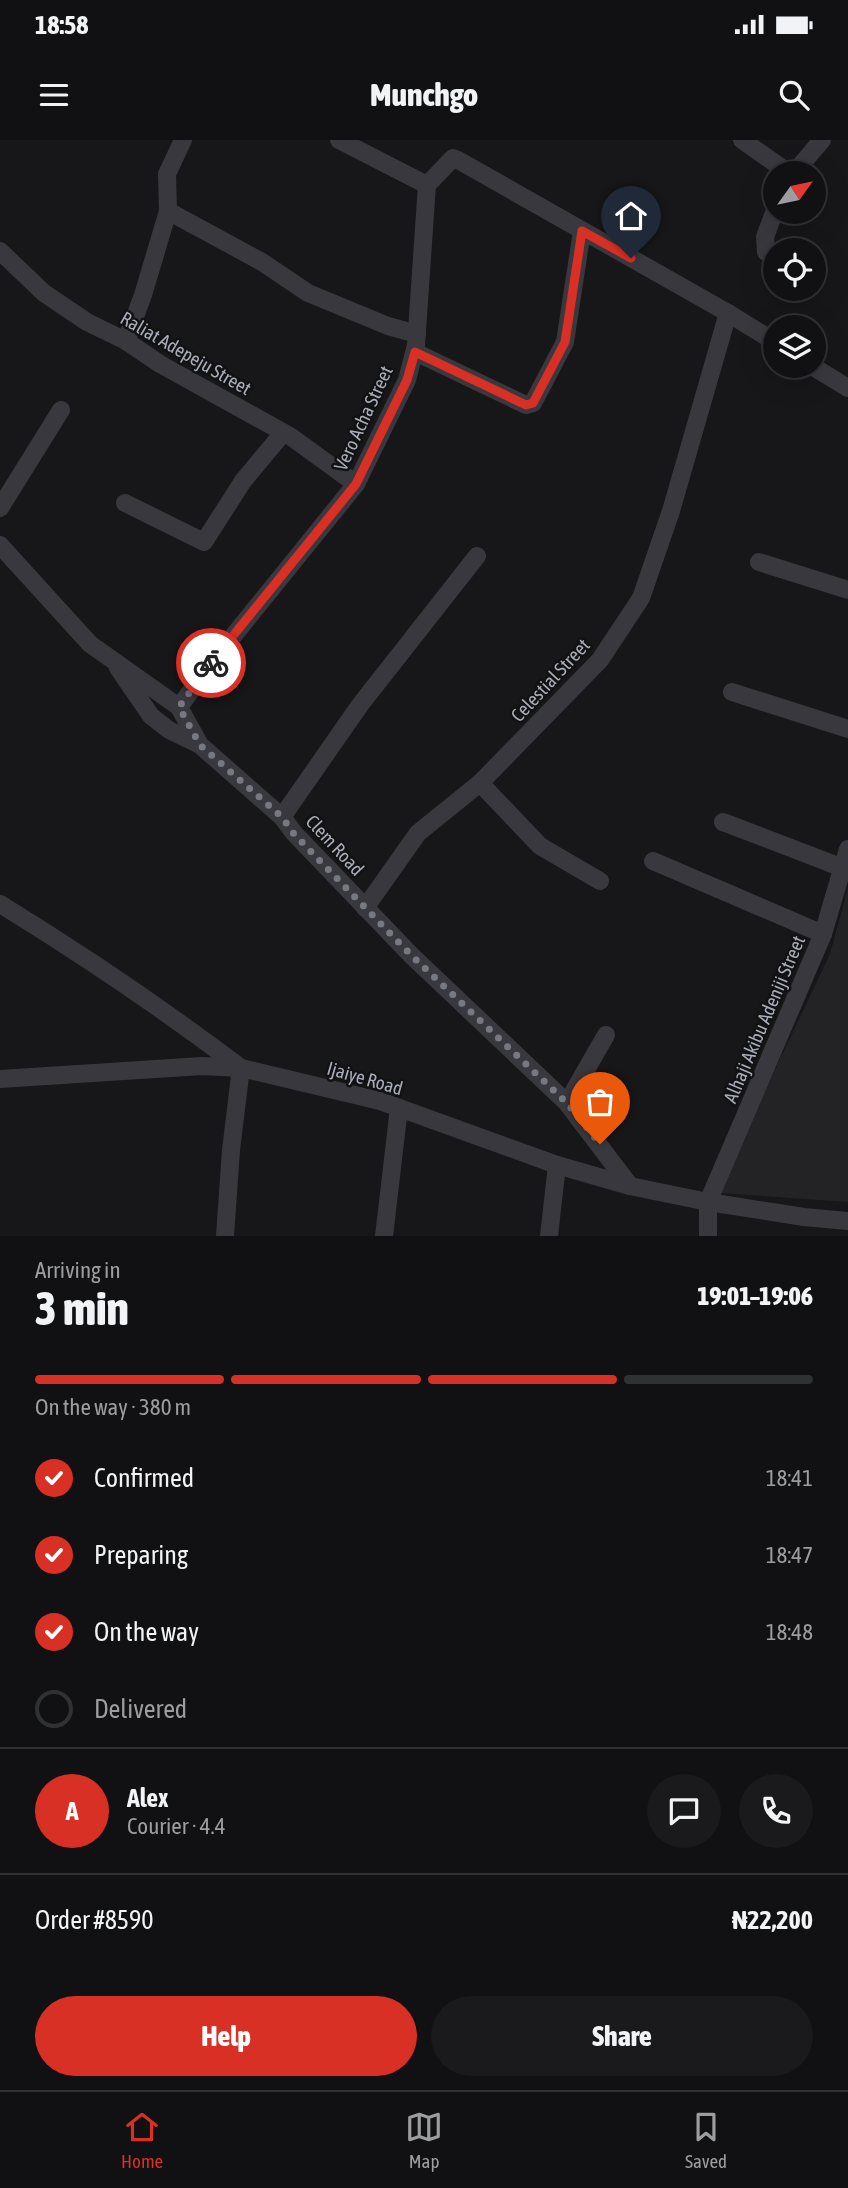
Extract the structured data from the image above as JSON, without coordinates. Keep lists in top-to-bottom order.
{
  "streets": {
    "street": [
      "Raliat Adepeju Street",
      "Vero Acha Street",
      "Celestial Street",
      "Clem Road",
      "Alhaji Akibu Adeniji Street",
      "Ijaiye Road"
    ]
  },
  "crossings": [
    ["Raliat Adepeju Street", "Vero Acha Street"],
    ["Vero Acha Street", "Clem Road"],
    ["Celestial Street", "Clem Road"],
    ["Clem Road", "Ijaiye Road"],
    ["Alhaji Akibu Adeniji Street", "Ijaiye Road"]
  ],
  "north": "top right",
  "page": {
    "status": "18:58",
    "header": "Munchgo",
    "heading": ["3 min", "Arriving in", "19:01–19:06"],
    "panel": [
      "Alex",
      "Courier · 4.4",
      "Order #8590",
      "₦22,200"
    ],
    "bar": "On the way · 380 m",
    "list": [
      ["Confirmed", "18:41"],
      ["Preparing", "18:47"],
      ["On the way", "18:48"],
      "Delivered"
    ],
    "round": "A",
    "buttons": ["Help", "Share"],
    "tabs": ["Home", "Map", "Saved"]
  }
}
